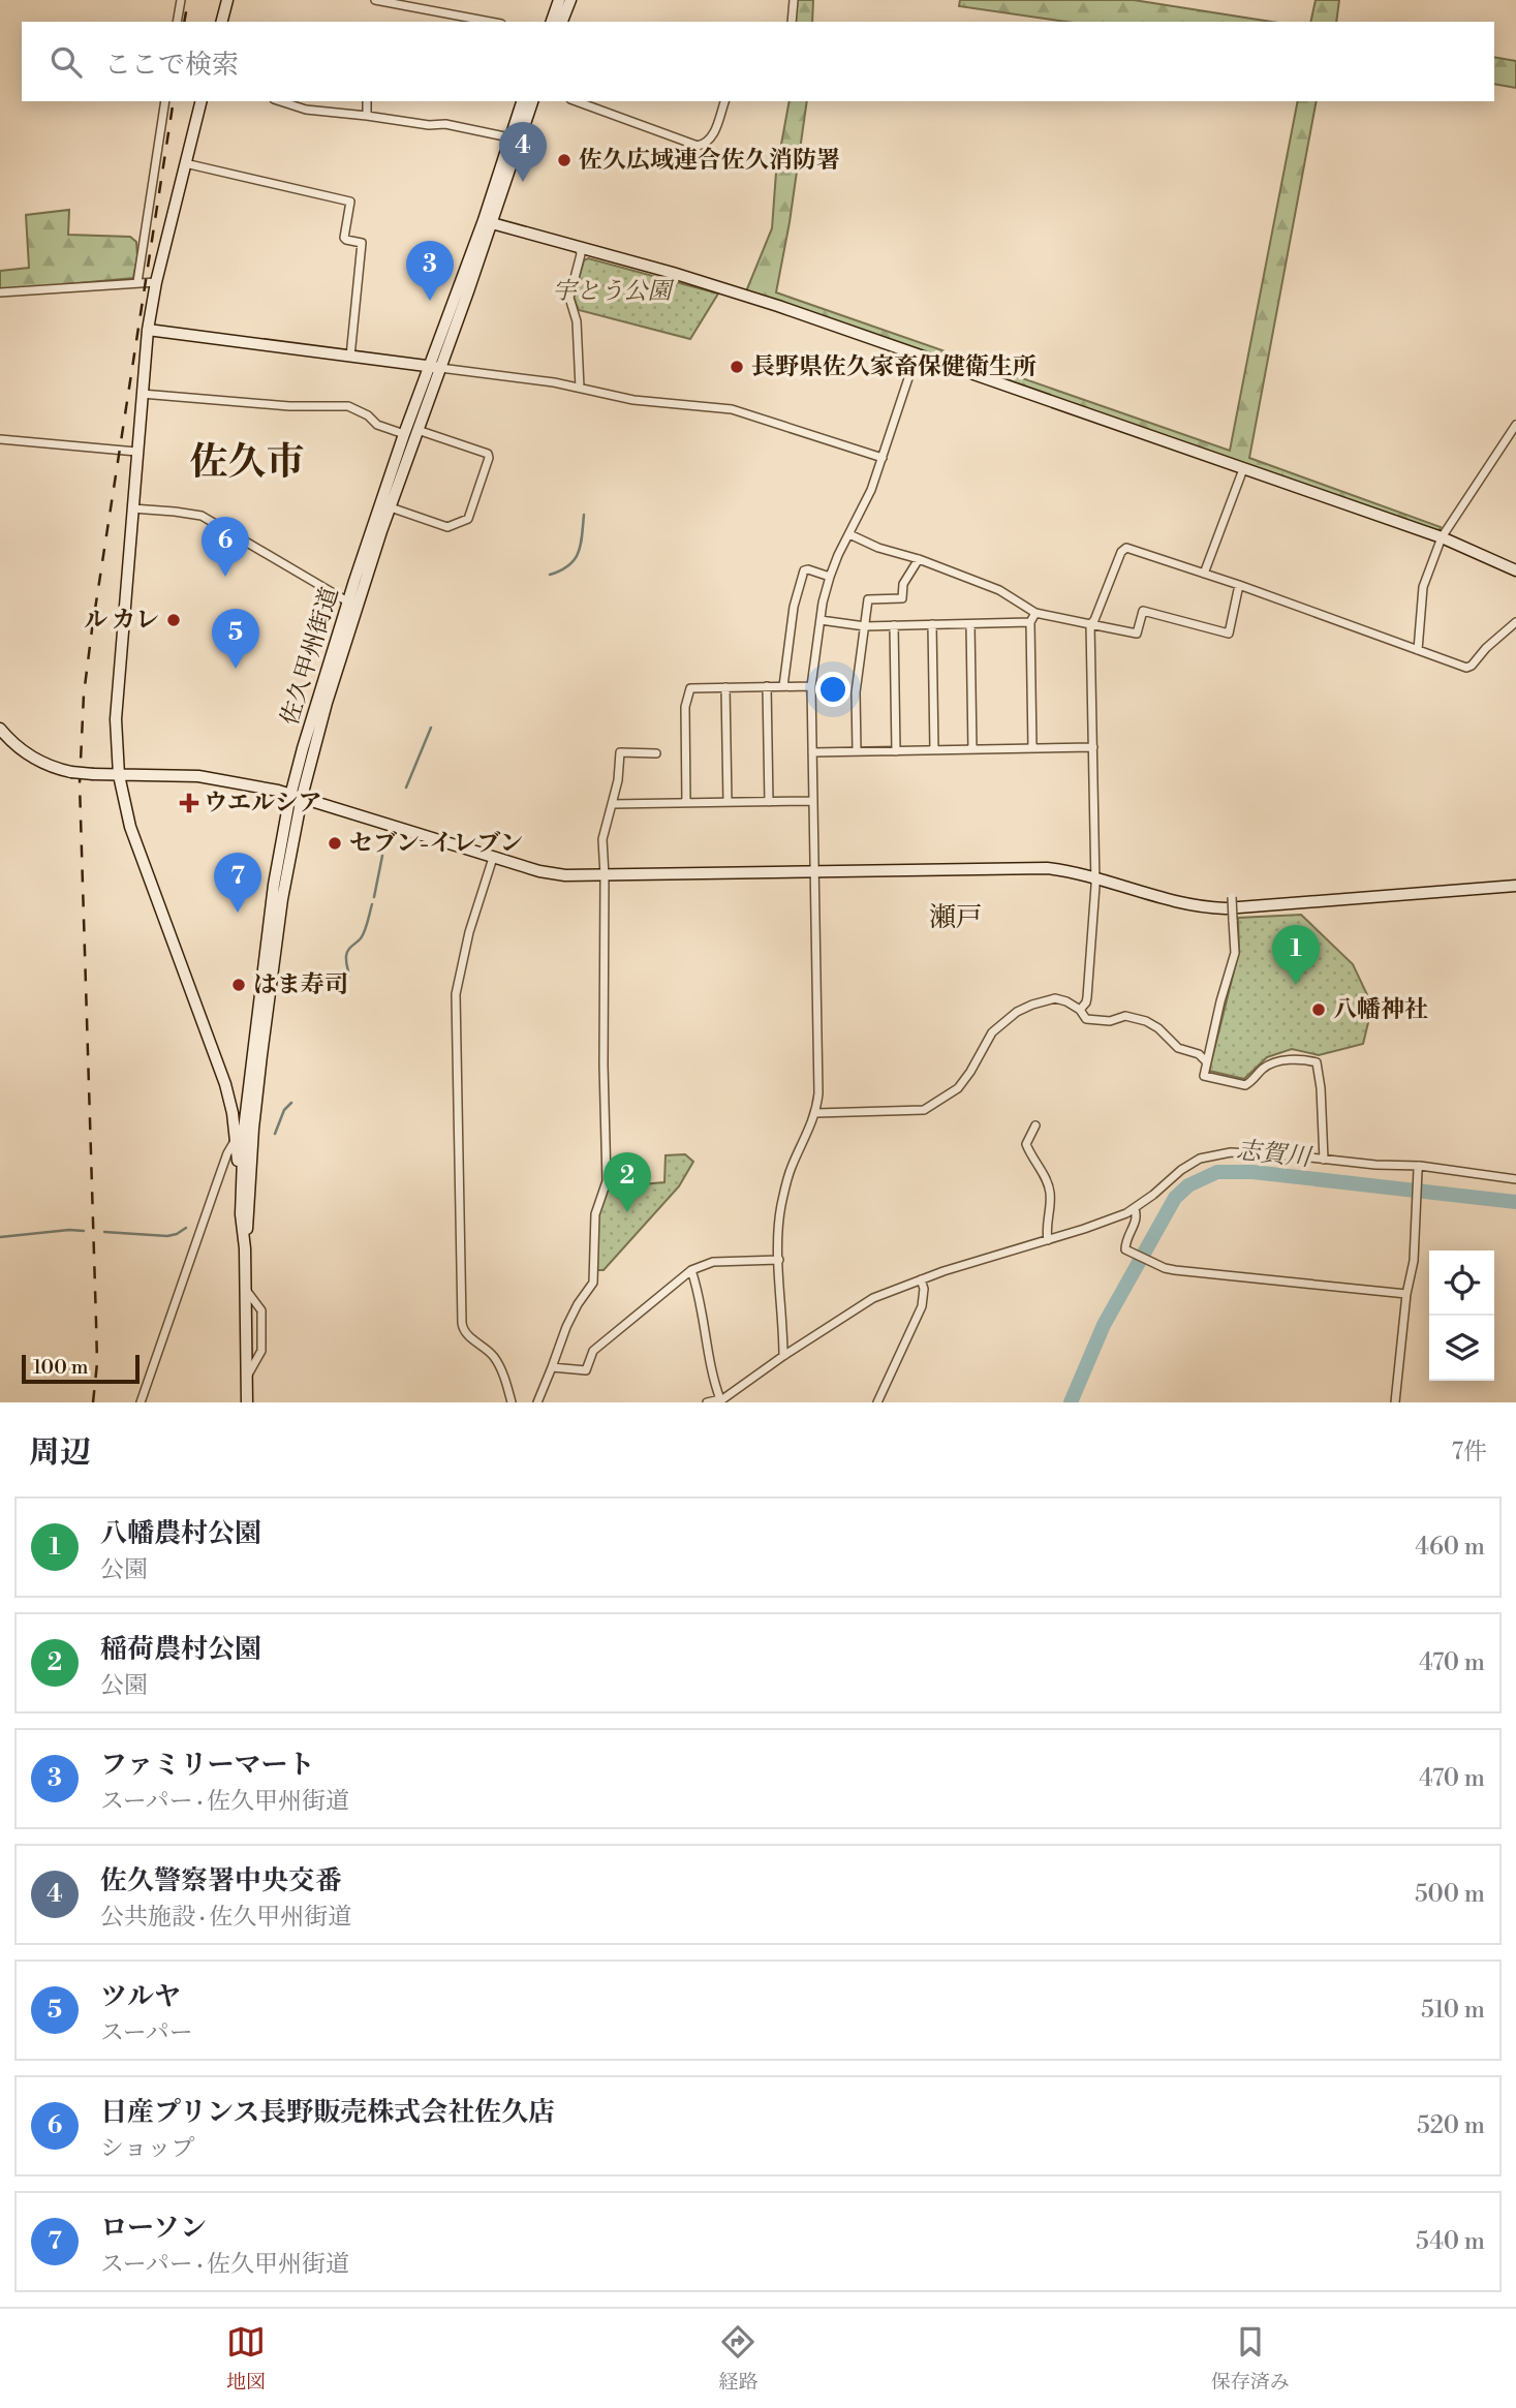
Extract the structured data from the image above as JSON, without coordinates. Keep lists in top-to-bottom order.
{
  "streets": {
    "street": ["佐久甲州街道"]
  },
  "districts": ["佐久市", "瀬戸"],
  "water": ["志賀川"],
  "parks": ["宇とう公園"],
  "places": {
    "other": [
      "佐久広域連合佐久消防署",
      "長野県佐久家畜保健衛生所",
      "ル カレ",
      "セブン-イレブン",
      "はま寿司",
      "八幡神社"
    ],
    "health": ["ウエルシア"]
  },
  "scale_bar": "100 m",
  "page": {
    "search": "ここで検索",
    "pins": [
      "4",
      "3",
      "6",
      "5",
      "7",
      "1",
      "2"
    ],
    "scale": "100 m",
    "heading": ["周辺", "7件"],
    "list": [
      {
        "mark": "1",
        "name": "八幡農村公園",
        "note": "公園",
        "value": "460 m"
      },
      {
        "mark": "2",
        "name": "稲荷農村公園",
        "note": "公園",
        "value": "470 m"
      },
      {
        "mark": "3",
        "name": "ファミリーマート",
        "note": "スーパー · 佐久甲州街道",
        "value": "470 m"
      },
      {
        "mark": "4",
        "name": "佐久警察署中央交番",
        "note": "公共施設 · 佐久甲州街道",
        "value": "500 m"
      },
      {
        "mark": "5",
        "name": "ツルヤ",
        "note": "スーパー",
        "value": "510 m"
      },
      {
        "mark": "6",
        "name": "日産プリンス長野販売株式会社佐久店",
        "note": "ショップ",
        "value": "520 m"
      },
      {
        "mark": "7",
        "name": "ローソン",
        "note": "スーパー · 佐久甲州街道",
        "value": "540 m"
      }
    ],
    "nav": ["地図", "経路", "保存済み"]
  }
}
